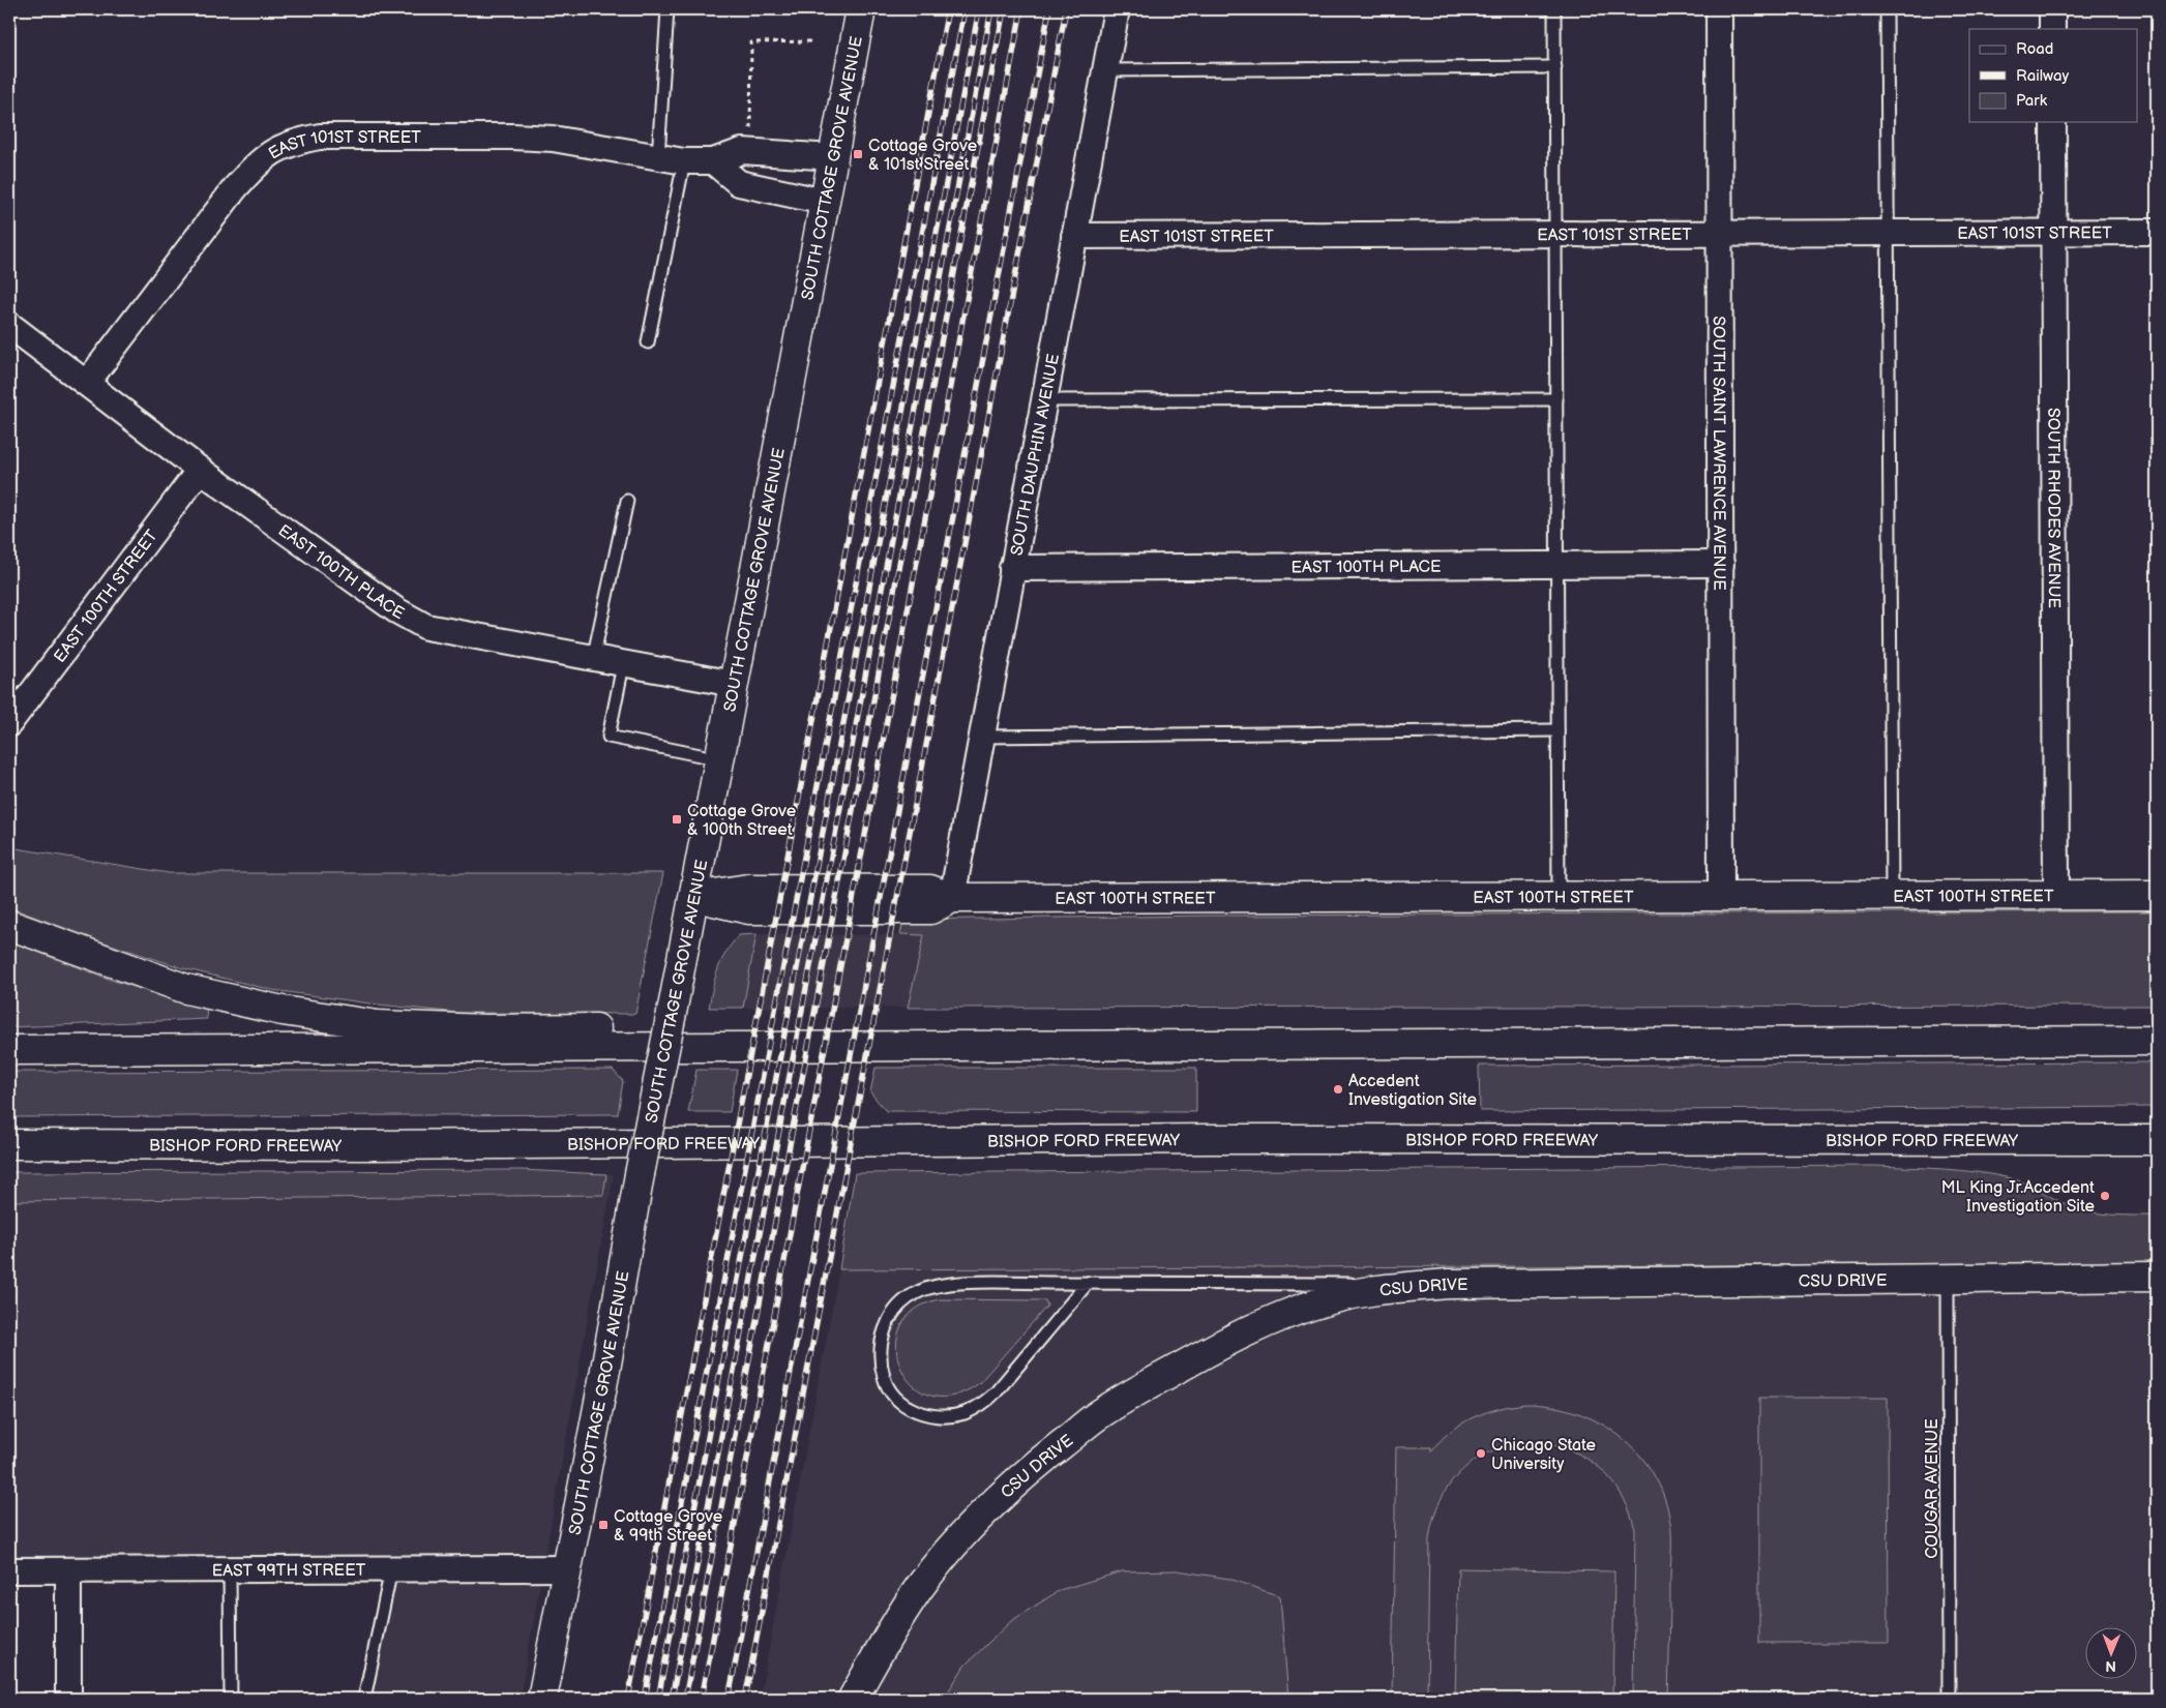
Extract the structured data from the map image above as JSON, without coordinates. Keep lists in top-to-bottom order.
{
  "streets": {
    "main road": [
      "SOUTH COTTAGE GROVE AVENUE",
      "EAST 100TH STREET",
      "BISHOP FORD FREEWAY",
      "CSU DRIVE"
    ],
    "street": [
      "EAST 101ST STREET",
      "SOUTH DAUPHIN AVENUE",
      "SOUTH SAINT LAWRENCE AVENUE",
      "SOUTH RHODES AVENUE",
      "EAST 100TH PLACE",
      "EAST 99TH STREET"
    ],
    "lane": ["COUGAR AVENUE"]
  },
  "crossings": [
    ["EAST 101ST STREET", "SOUTH COTTAGE GROVE AVENUE"],
    ["EAST 101ST STREET", "SOUTH DAUPHIN AVENUE"],
    ["EAST 101ST STREET", "SOUTH SAINT LAWRENCE AVENUE"],
    ["EAST 101ST STREET", "SOUTH RHODES AVENUE"],
    ["EAST 101ST STREET", "EAST 100TH PLACE"],
    ["SOUTH COTTAGE GROVE AVENUE", "EAST 100TH PLACE"],
    ["SOUTH COTTAGE GROVE AVENUE", "EAST 100TH STREET"],
    ["SOUTH COTTAGE GROVE AVENUE", "EAST 99TH STREET"],
    ["SOUTH DAUPHIN AVENUE", "EAST 100TH PLACE"],
    ["SOUTH DAUPHIN AVENUE", "EAST 100TH STREET"],
    ["SOUTH SAINT LAWRENCE AVENUE", "EAST 100TH PLACE"],
    ["SOUTH SAINT LAWRENCE AVENUE", "EAST 100TH STREET"],
    ["SOUTH RHODES AVENUE", "EAST 100TH STREET"],
    ["EAST 100TH PLACE", "EAST 100TH STREET"],
    ["CSU DRIVE", "COUGAR AVENUE"]
  ],
  "places": {
    "transit": ["Cottage Grove & 101st Street", "Cottage Grove & 100th Street", "Cottage Grove & 99th Street"],
    "other": ["Accedent Investigation Site", "ML King Jr.Accedent Investigation Site", "Chicago State University"]
  },
  "legend": ["Road", "Railway", "Park"],
  "north": "bottom"
}
